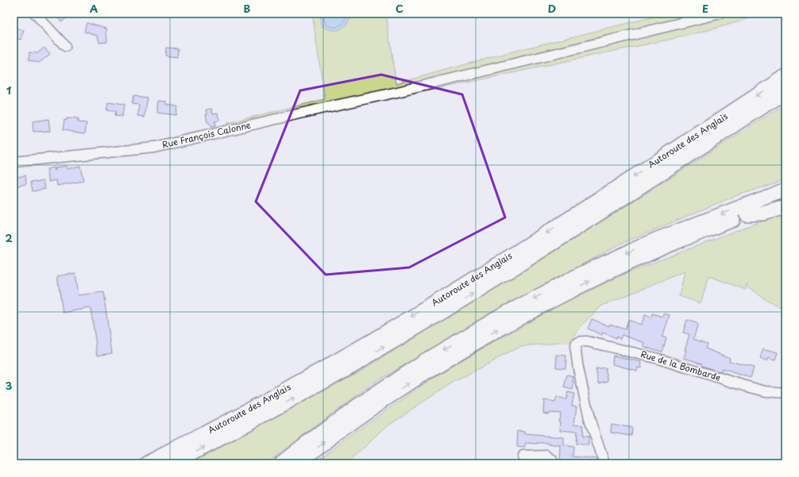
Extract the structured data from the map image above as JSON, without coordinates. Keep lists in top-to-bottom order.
{
  "streets": {
    "highway": ["Autoroute des Anglais"],
    "street": ["Rue François Calonne", "Rue de la Bombarde"]
  },
  "grid": {
    "columns": [
      "A",
      "B",
      "C",
      "D",
      "E"
    ],
    "rows": ["1", "2", "3"]
  }
}
